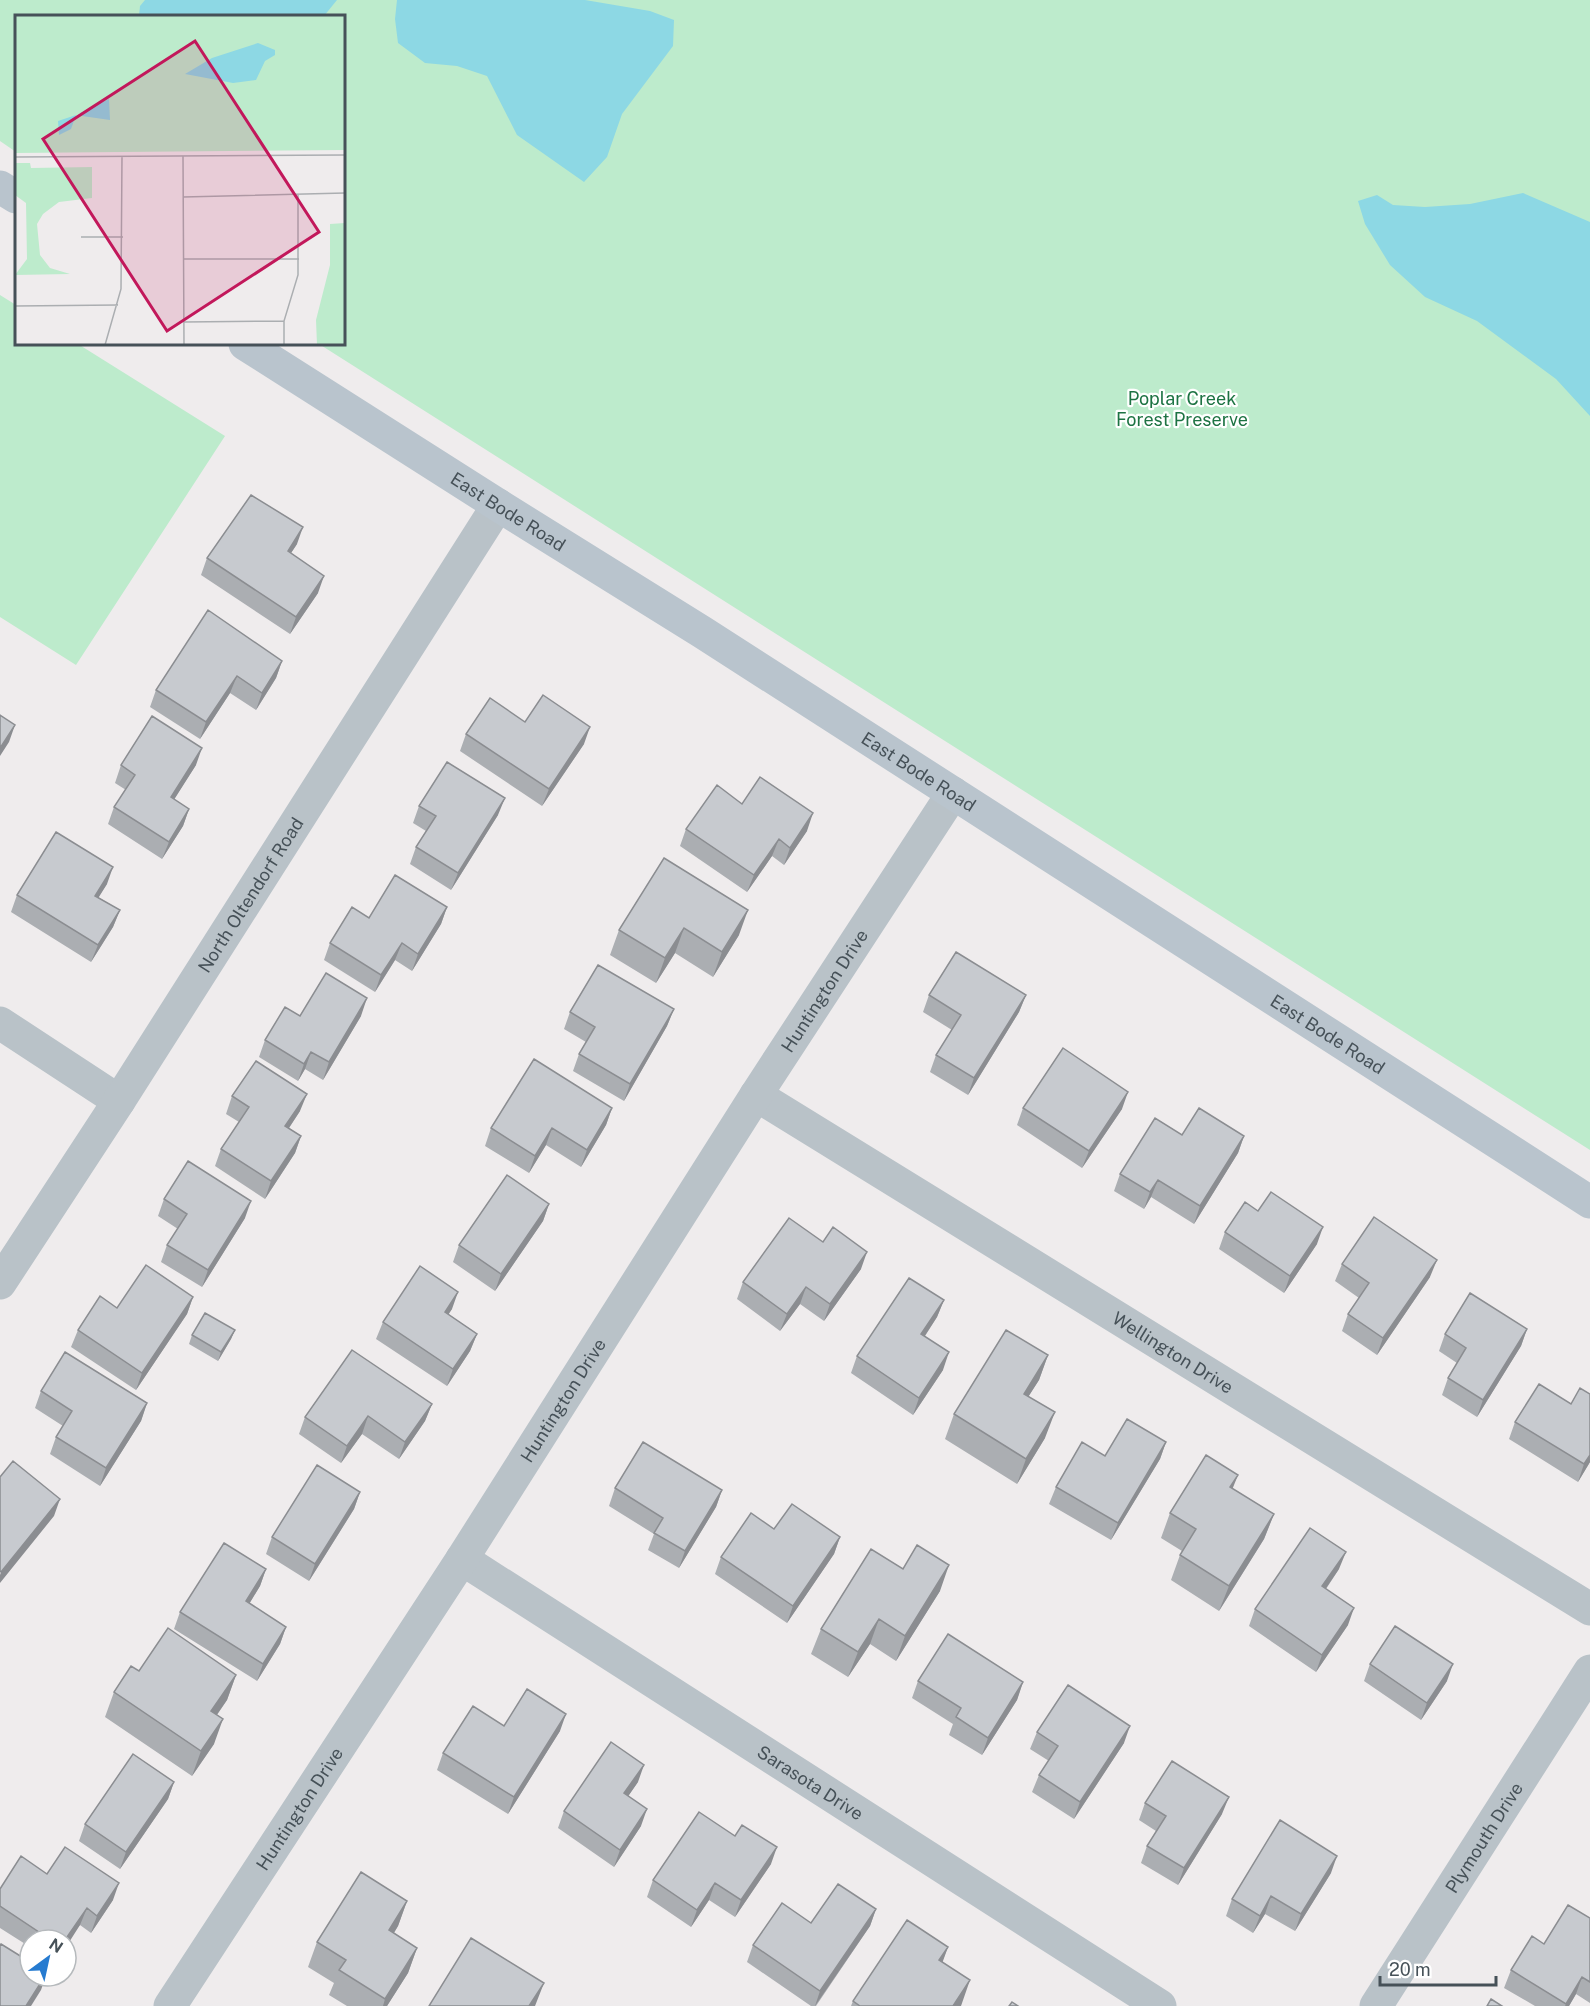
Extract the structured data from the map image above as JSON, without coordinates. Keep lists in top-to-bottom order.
{
  "streets": {
    "street": [
      "East Bode Road",
      "North Oltendorf Road",
      "Huntington Drive",
      "Wellington Drive",
      "Sarasota Drive",
      "Plymouth Drive"
    ]
  },
  "crossings": [
    ["East Bode Road", "North Oltendorf Road"],
    ["East Bode Road", "Huntington Drive"],
    ["Huntington Drive", "Wellington Drive"],
    ["Huntington Drive", "Sarasota Drive"]
  ],
  "parks": ["Poplar Creek Forest Preserve"],
  "scale_bar": "20 m",
  "north": "top right"
}
